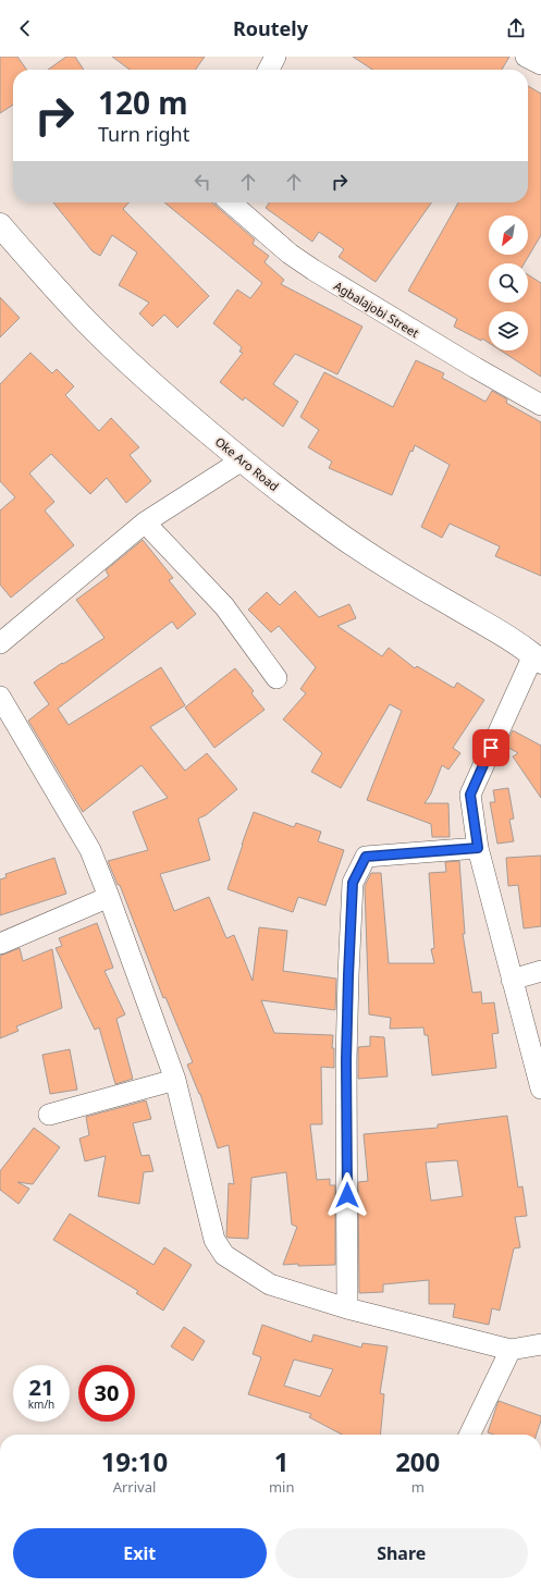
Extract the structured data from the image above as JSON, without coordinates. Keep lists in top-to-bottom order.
{
  "streets": {
    "main road": ["Oke Aro Road"],
    "street": ["Agbalajobi Street"]
  },
  "north": "bottom left",
  "page": {
    "header": "Routely",
    "turn": ["120 m", "Turn right"],
    "speed": "21 km/h",
    "limit": "30",
    "eta": [
      "19:10",
      "Arrival",
      "1",
      "min",
      "200",
      "m"
    ],
    "buttons": ["Exit", "Share"]
  }
}
